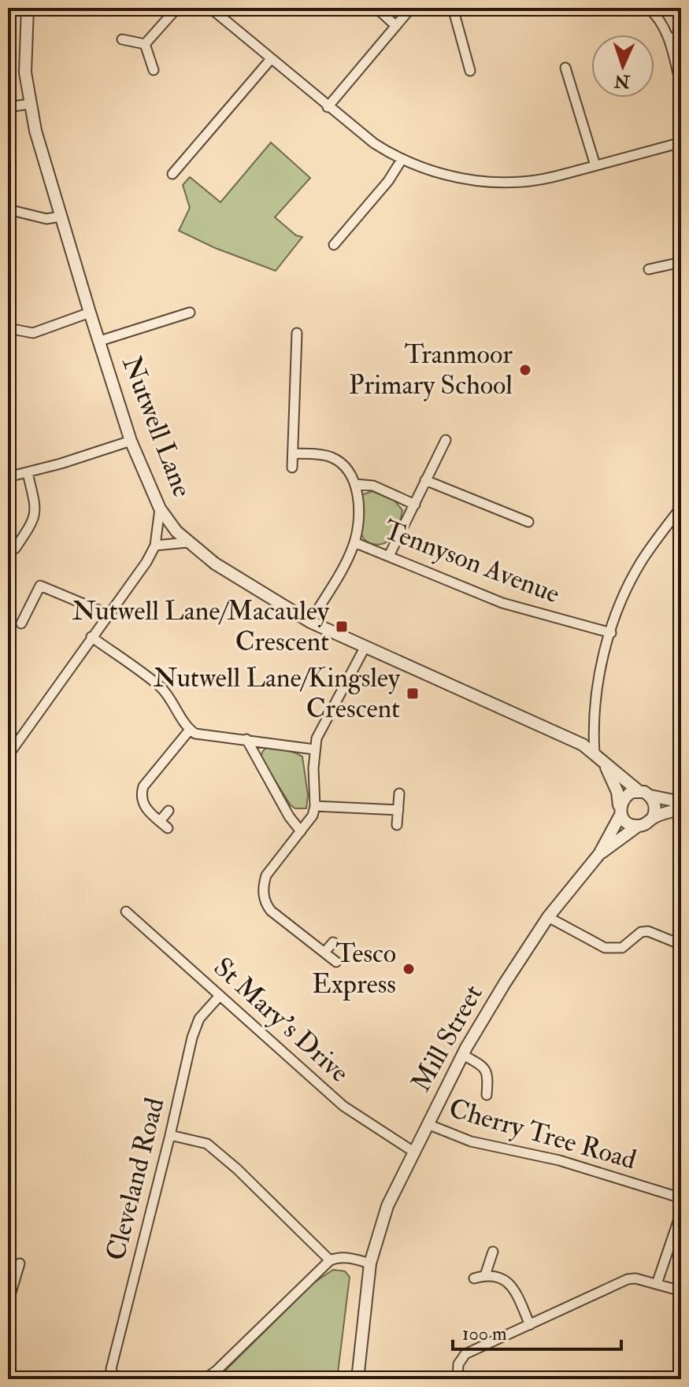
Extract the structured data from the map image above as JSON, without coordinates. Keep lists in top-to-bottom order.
{
  "streets": {
    "street": [
      "Nutwell Lane",
      "Tennyson Avenue",
      "St Mary's Drive",
      "Mill Street",
      "Cherry Tree Road",
      "Cleveland Road"
    ]
  },
  "crossings": [
    ["Nutwell Lane", "Mill Street"],
    ["St Mary's Drive", "Mill Street"],
    ["St Mary's Drive", "Cleveland Road"],
    ["Mill Street", "Cherry Tree Road"]
  ],
  "places": {
    "other": ["Tranmoor Primary School", "Tesco Express"],
    "transit": ["Nutwell Lane/Macauley Crescent", "Nutwell Lane/Kingsley Crescent"]
  },
  "scale_bar": "100 m",
  "north": "bottom"
}
